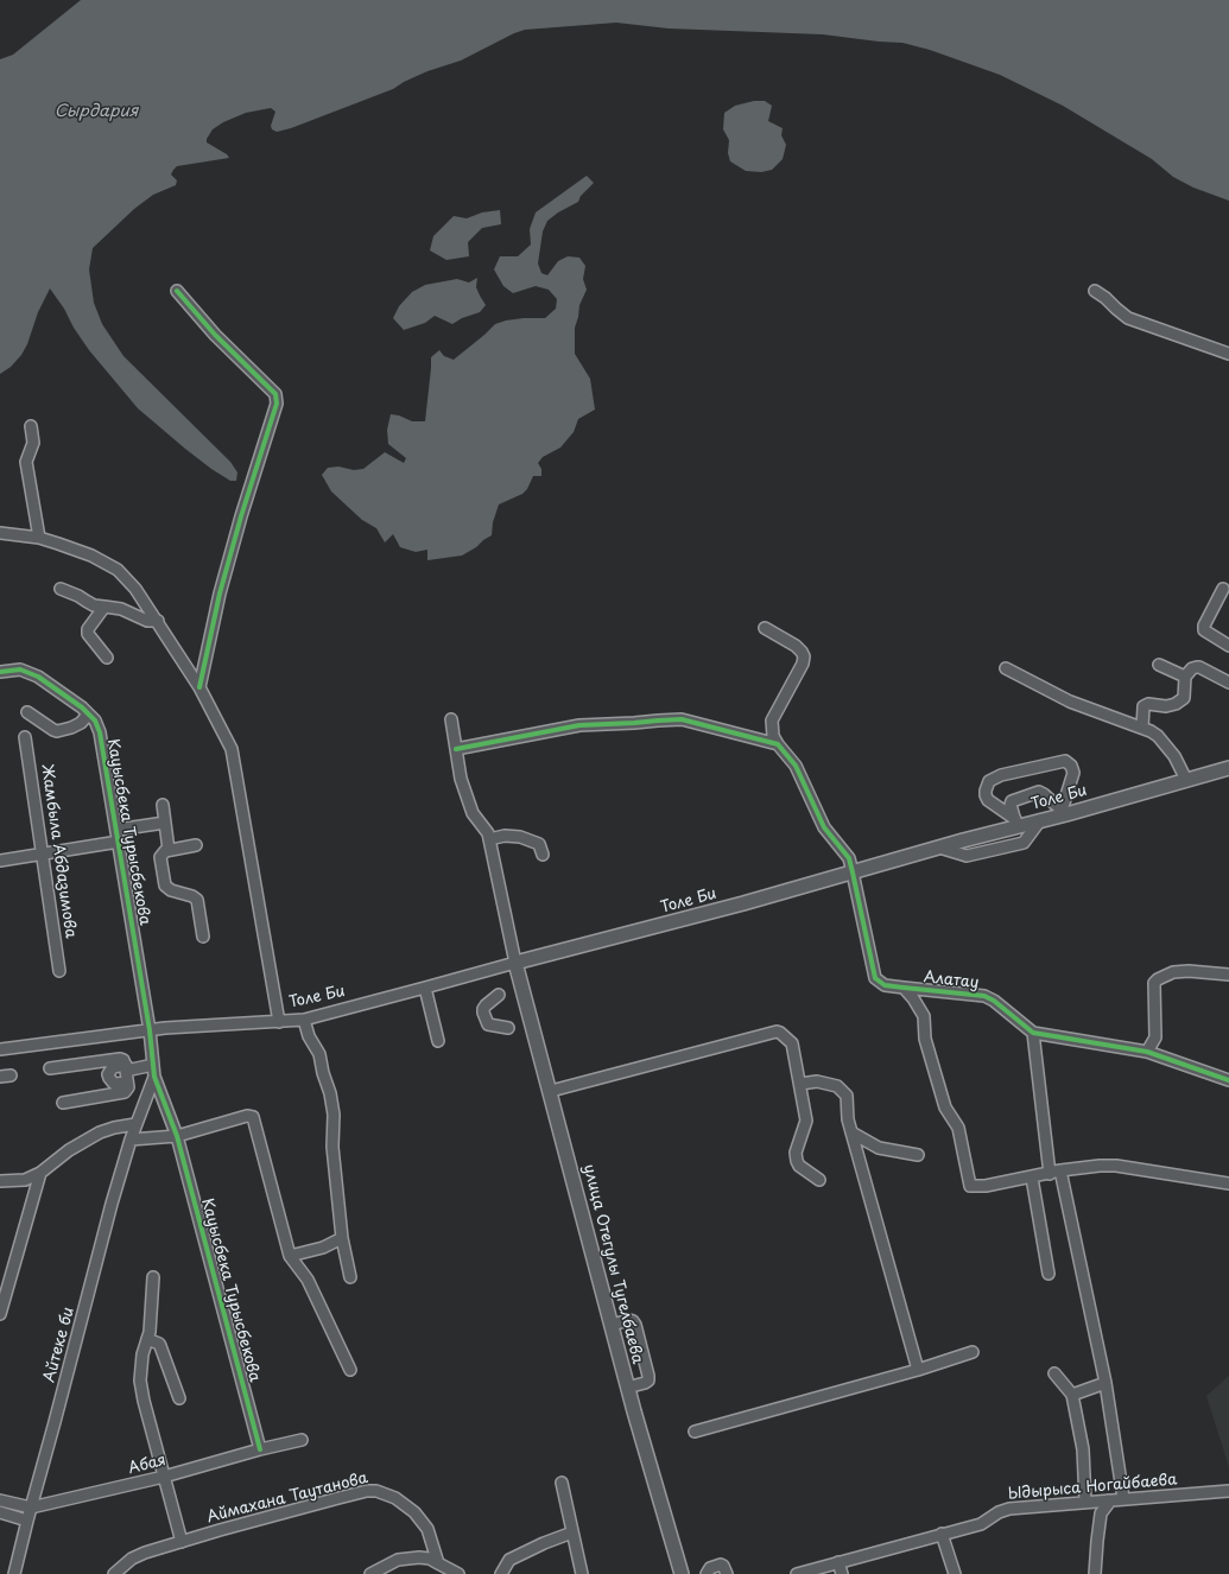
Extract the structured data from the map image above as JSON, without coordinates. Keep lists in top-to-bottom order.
{
  "streets": {
    "main road": ["Толе Би", "улица Отегулы Тугелбаева"],
    "street": [
      "Кауысбека Турысбекова",
      "Жамбыла Абдазимова",
      "Алатау",
      "Айтеке би",
      "Абая",
      "Ыдырыса Ногайбаева",
      "Аймахана Таутанова"
    ]
  },
  "crossings": [
    ["Толе Би", "Кауысбека Турысбекова"],
    ["Толе Би", "Алатау"],
    ["Толе Би", "улица Отегулы Тугелбаева"],
    ["Кауысбека Турысбекова", "Айтеке би"],
    ["Кауысбека Турысбекова", "Абая"],
    ["Айтеке би", "Абая"]
  ],
  "water": ["Сырдария"]
}
